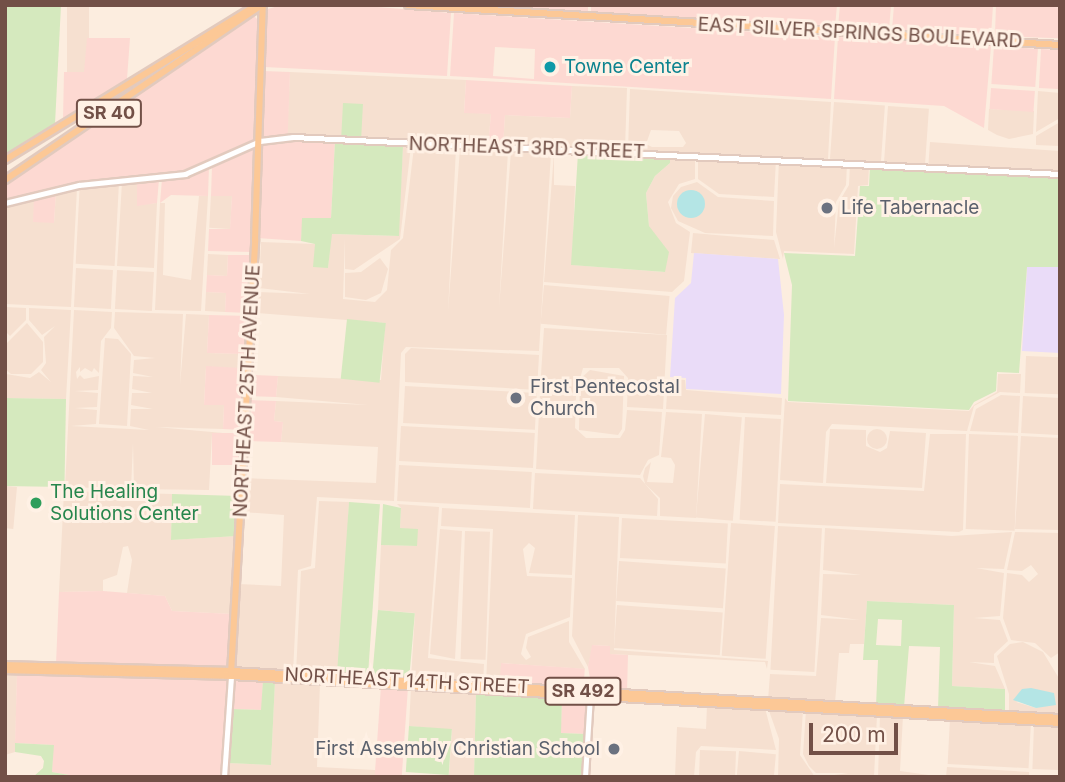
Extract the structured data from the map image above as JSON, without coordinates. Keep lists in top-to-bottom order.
{
  "streets": {
    "main road": [
      "EAST SILVER SPRINGS BOULEVARD",
      "SR 40",
      "NORTHEAST 25TH AVENUE",
      "NORTHEAST 14TH STREET",
      "SR 492"
    ],
    "street": ["NORTHEAST 3RD STREET"]
  },
  "crossings": [
    ["SR 40", "NORTHEAST 25TH AVENUE"],
    ["NORTHEAST 3RD STREET", "NORTHEAST 25TH AVENUE"],
    ["NORTHEAST 25TH AVENUE", "NORTHEAST 14TH STREET"]
  ],
  "places": [
    "Towne Center",
    "Life Tabernacle",
    "First Pentecostal Church",
    "The Healing Solutions Center",
    "First Assembly Christian School"
  ],
  "scale_bar": "200 m"
}
